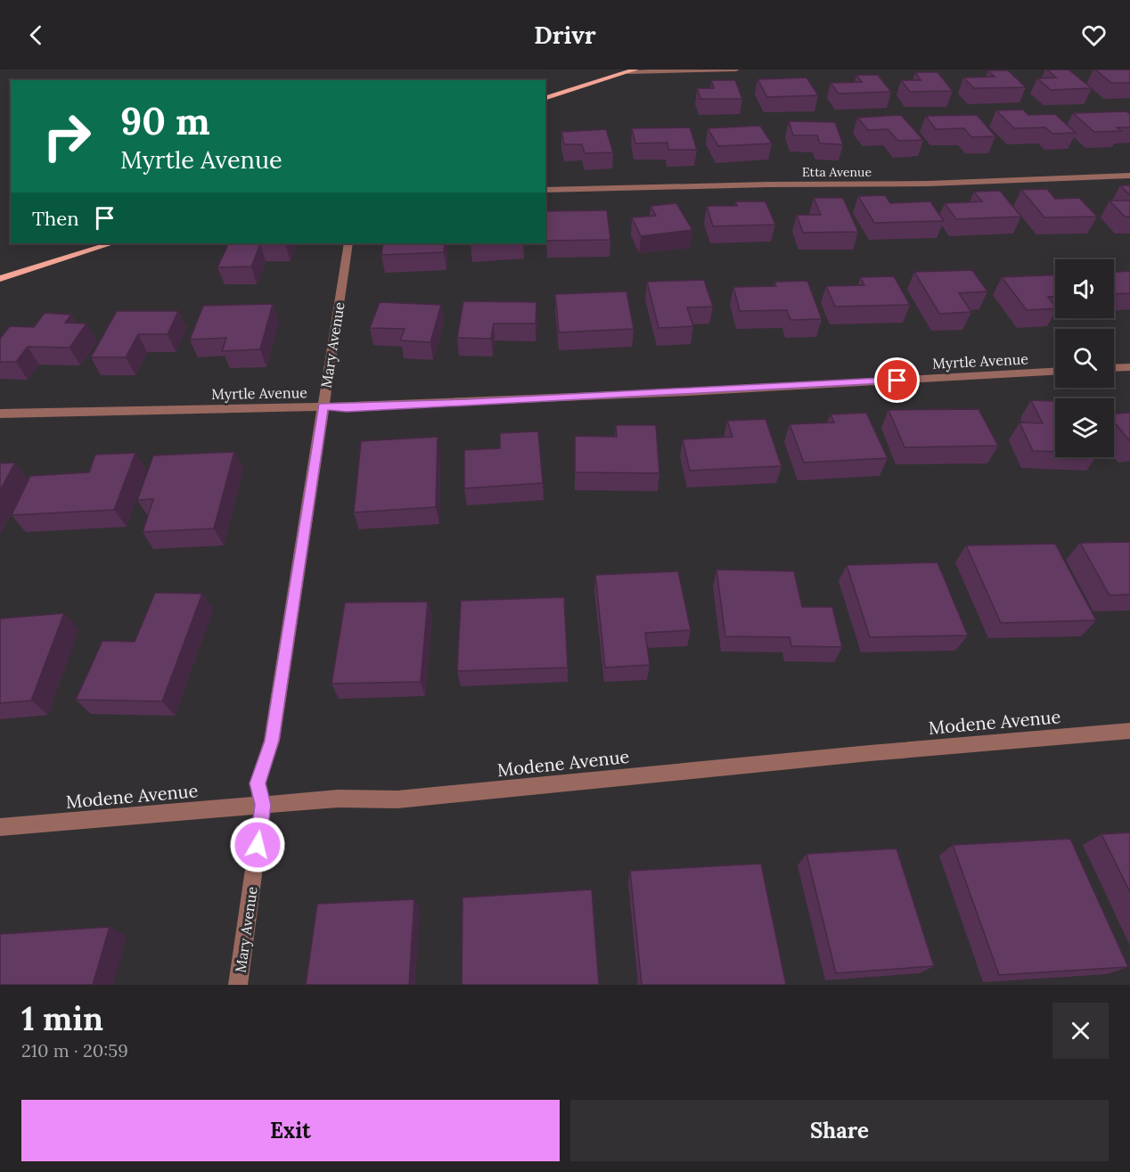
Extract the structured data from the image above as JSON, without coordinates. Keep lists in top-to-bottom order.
{
  "streets": {
    "street": [
      "Etta Avenue",
      "Mary Avenue",
      "Myrtle Avenue",
      "Modene Avenue"
    ]
  },
  "crossings": [
    ["Mary Avenue", "Myrtle Avenue"],
    ["Mary Avenue", "Modene Avenue"]
  ],
  "page": {
    "header": "Drivr",
    "turn": ["90 m", "Myrtle Avenue"],
    "then": "Then",
    "heading": ["1 min", "210 m · 20:59"],
    "buttons": ["Exit", "Share"]
  }
}
